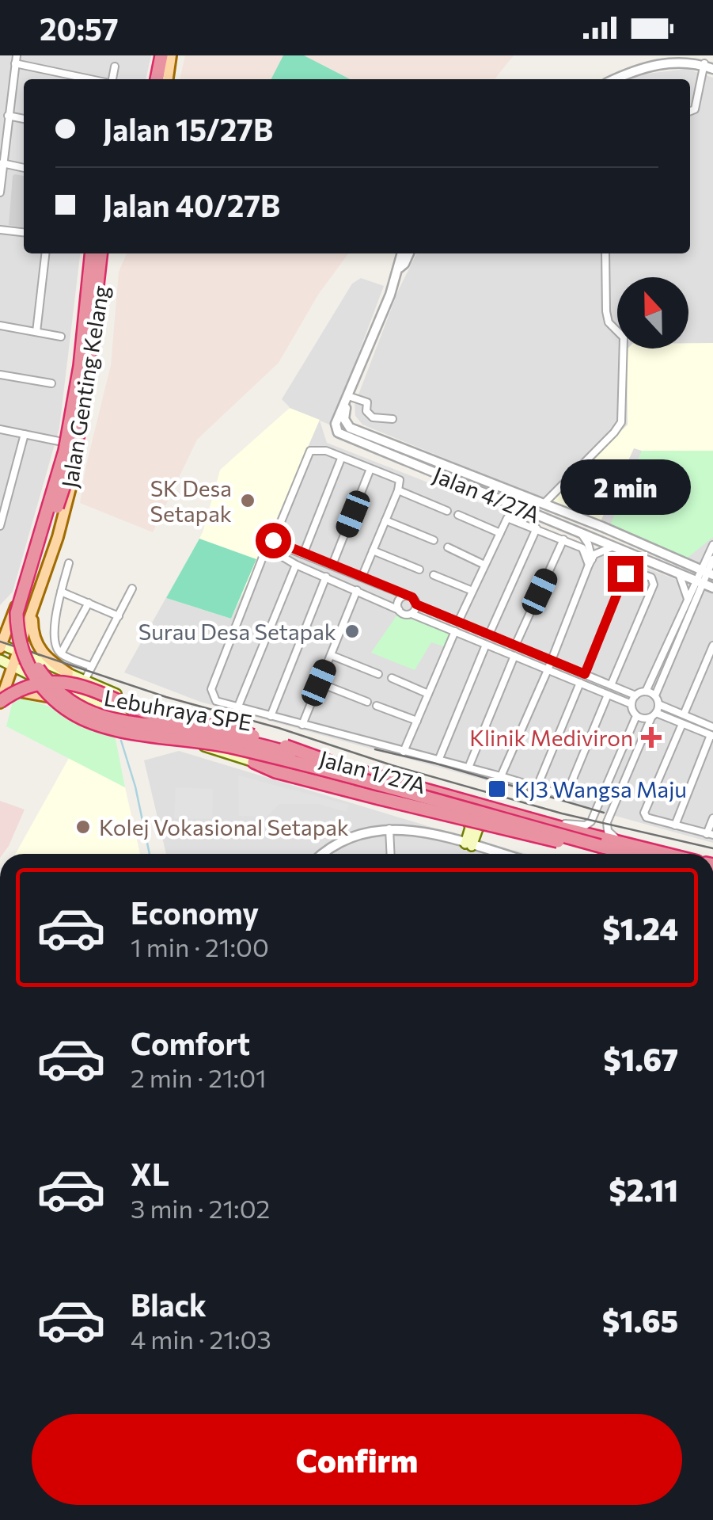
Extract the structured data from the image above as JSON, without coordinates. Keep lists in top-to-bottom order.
{
  "streets": {
    "highway": ["Lebuhraya SPE"],
    "main road": ["Jalan Genting Kelang", "Jalan 1/27A"],
    "street": ["Jalan 4/27A"]
  },
  "crossings": [
    ["Jalan Genting Kelang", "Jalan 1/27A"]
  ],
  "places": {
    "other": ["SK Desa Setapak", "Surau Desa Setapak", "Kolej Vokasional Setapak"],
    "health": ["Klinik Mediviron"],
    "transit": ["KJ3 Wangsa Maju"]
  },
  "north": "top",
  "page": {
    "status": "20:57",
    "banner": ["Jalan 15/27B", "Jalan 40/27B"],
    "bubble": "2 min",
    "list": [
      {
        "name": "Economy",
        "note": "1 min · 21:00",
        "value": "$1.24"
      },
      {
        "name": "Comfort",
        "note": "2 min · 21:01",
        "value": "$1.67"
      },
      {
        "name": "XL",
        "note": "3 min · 21:02",
        "value": "$2.11"
      },
      {
        "name": "Black",
        "note": "4 min · 21:03",
        "value": "$1.65"
      }
    ],
    "buttons": "Confirm"
  }
}
